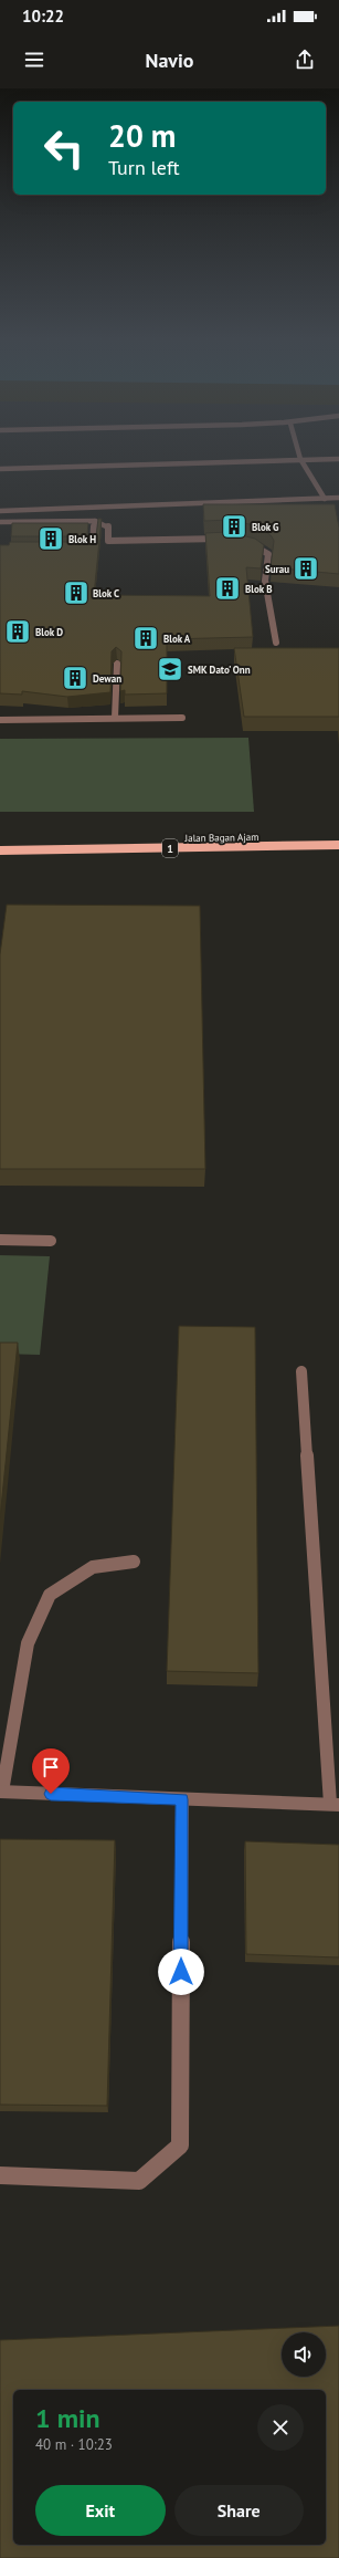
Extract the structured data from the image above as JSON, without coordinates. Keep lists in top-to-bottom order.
{
  "streets": {
    "main road": ["Jalan Bagan Ajam", "1"]
  },
  "places": {
    "building": [
      "Blok G",
      "Blok H",
      "Surau",
      "Blok B",
      "Blok C",
      "Blok D",
      "Blok A",
      "Dewan"
    ],
    "school or university": ["SMK Dato' Onn"]
  },
  "page": {
    "status": "10:22",
    "header": "Navio",
    "turn": ["20 m", "Turn left"],
    "heading": ["1 min", "40 m · 10:23"],
    "buttons": ["Exit", "Share"]
  }
}
